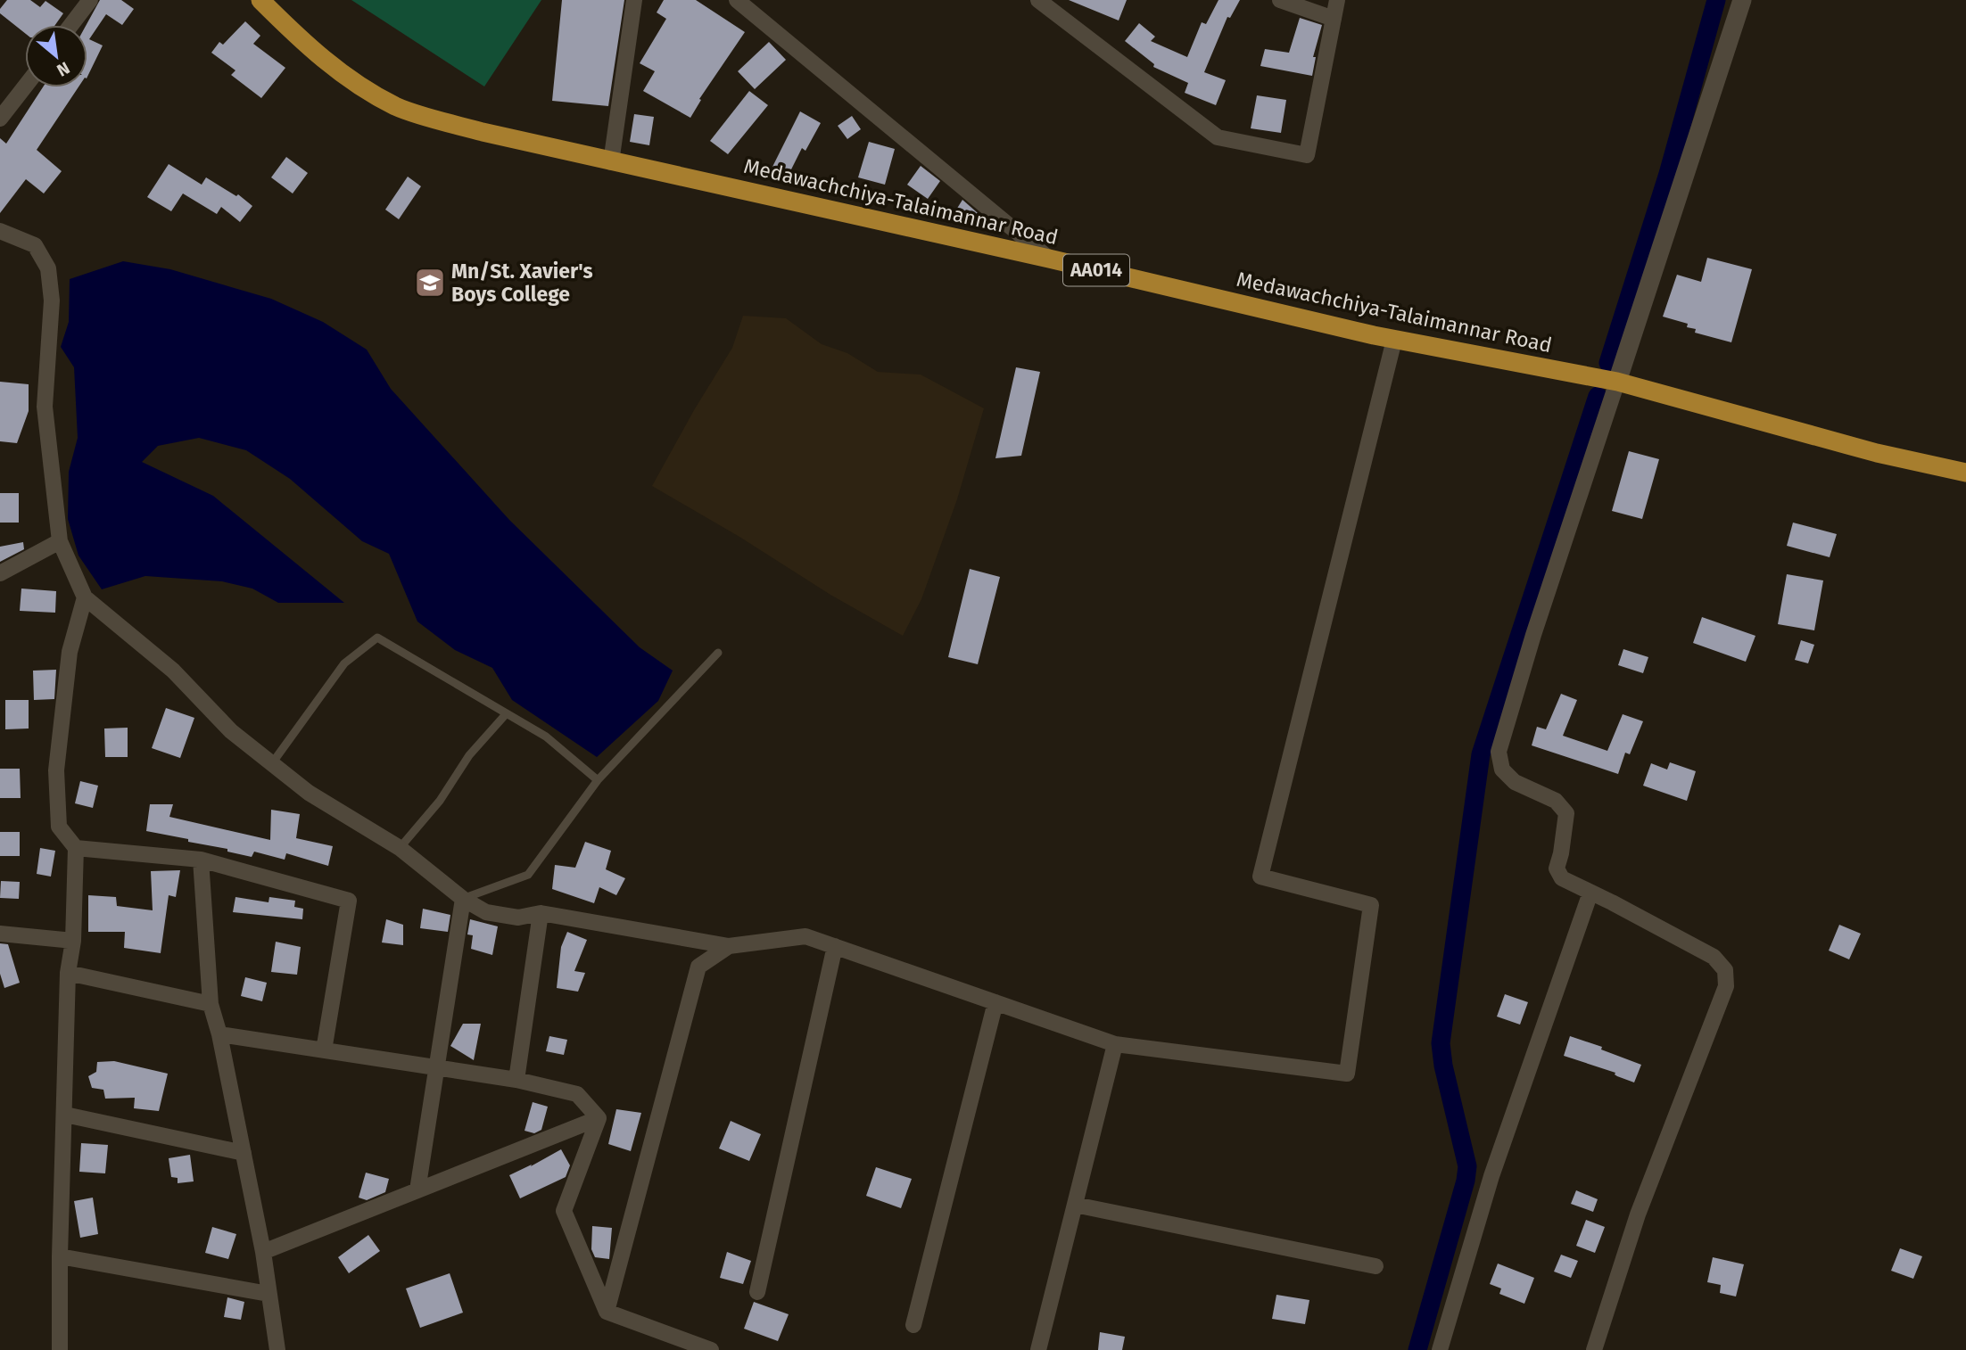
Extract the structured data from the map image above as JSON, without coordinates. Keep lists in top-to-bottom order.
{
  "streets": {
    "highway": ["Medawachchiya-Talaimannar Road", "AA014"]
  },
  "places": {
    "school or university": ["Mn/St. Xavier's Boys College"]
  },
  "north": "bottom right"
}
